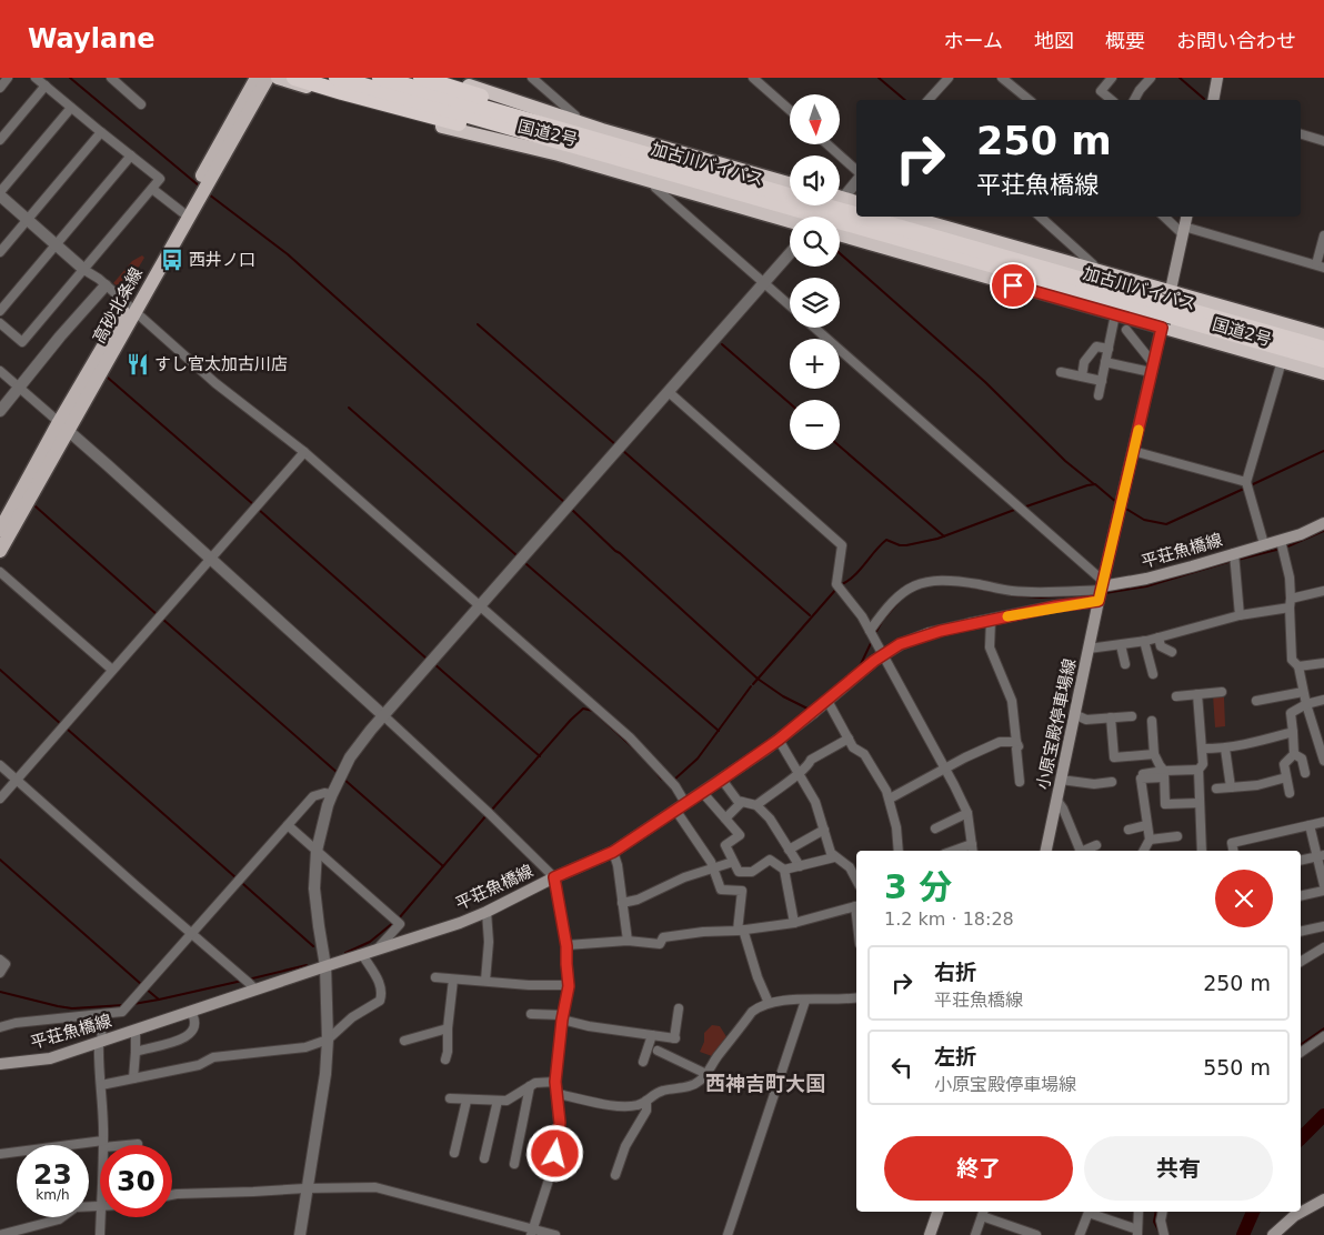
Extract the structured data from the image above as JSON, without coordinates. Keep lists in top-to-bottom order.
{
  "streets": {
    "highway": ["国道2号", "加古川バイパス"],
    "main road": ["高砂北条線", "平荘魚橋線", "小原宝殿停車場線"]
  },
  "crossings": [
    ["国道2号", "加古川バイパス"],
    ["国道2号", "小原宝殿停車場線"],
    ["加古川バイパス", "小原宝殿停車場線"],
    ["平荘魚橋線", "小原宝殿停車場線"]
  ],
  "districts": ["西神吉町大国"],
  "places": {
    "bus stop": ["西井ノ口"],
    "restaurant": ["すし官太加古川店"]
  },
  "north": "bottom",
  "page": {
    "header": "Waylane",
    "nav": [
      "ホーム",
      "地図",
      "概要",
      "お問い合わせ"
    ],
    "map_buttons": ["+", "−"],
    "turn": ["250 m", "平荘魚橋線"],
    "heading": ["3 分", "1.2 km · 18:28"],
    "list": [
      {
        "name": "右折",
        "note": "平荘魚橋線",
        "value": "250 m"
      },
      {
        "name": "左折",
        "note": "小原宝殿停車場線",
        "value": "550 m"
      }
    ],
    "buttons": ["終了", "共有"],
    "speed": "23 km/h",
    "limit": "30"
  }
}
